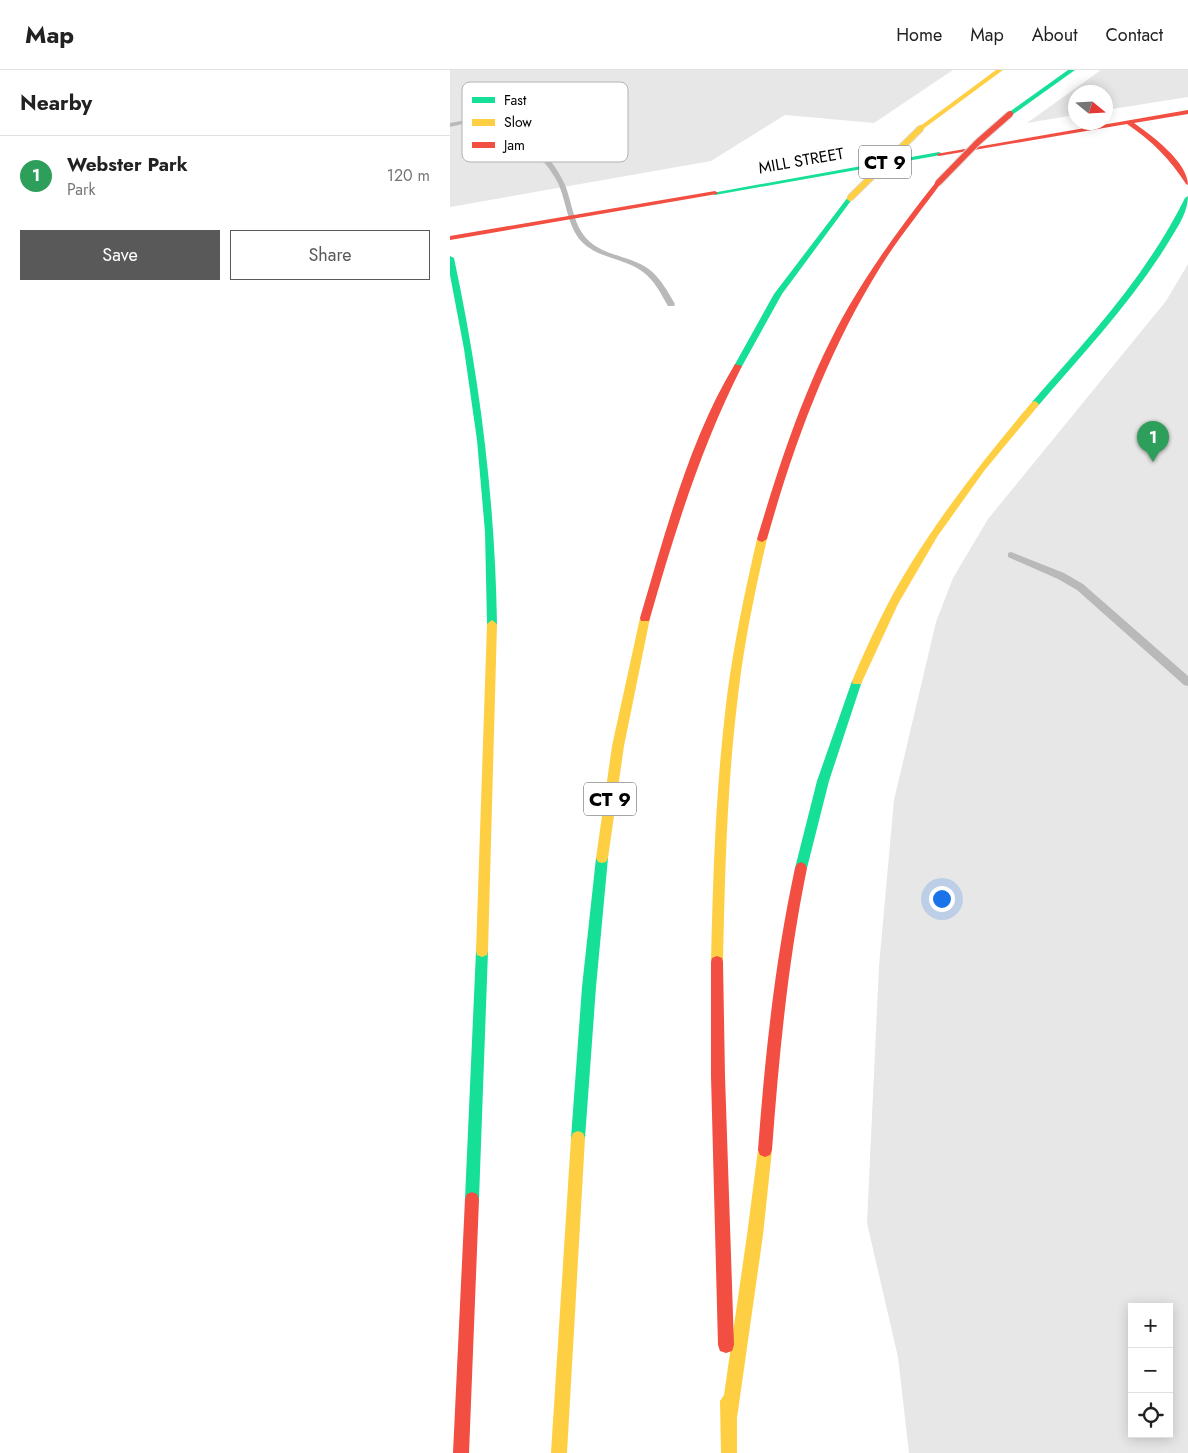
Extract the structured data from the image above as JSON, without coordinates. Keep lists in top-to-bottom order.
{
  "streets": {
    "main road": ["MILL STREET", "CT 9"]
  },
  "legend": ["Fast", "Slow", "Jam"],
  "north": "right",
  "page": {
    "header": "Map",
    "nav": [
      "Home",
      "Map",
      "About",
      "Contact"
    ],
    "heading": "Nearby",
    "list": [
      {
        "mark": "1",
        "name": "Webster Park",
        "note": "Park",
        "value": "120 m"
      }
    ],
    "buttons": ["Save", "Share"],
    "pins": "1",
    "map_buttons": ["+", "−"]
  }
}
